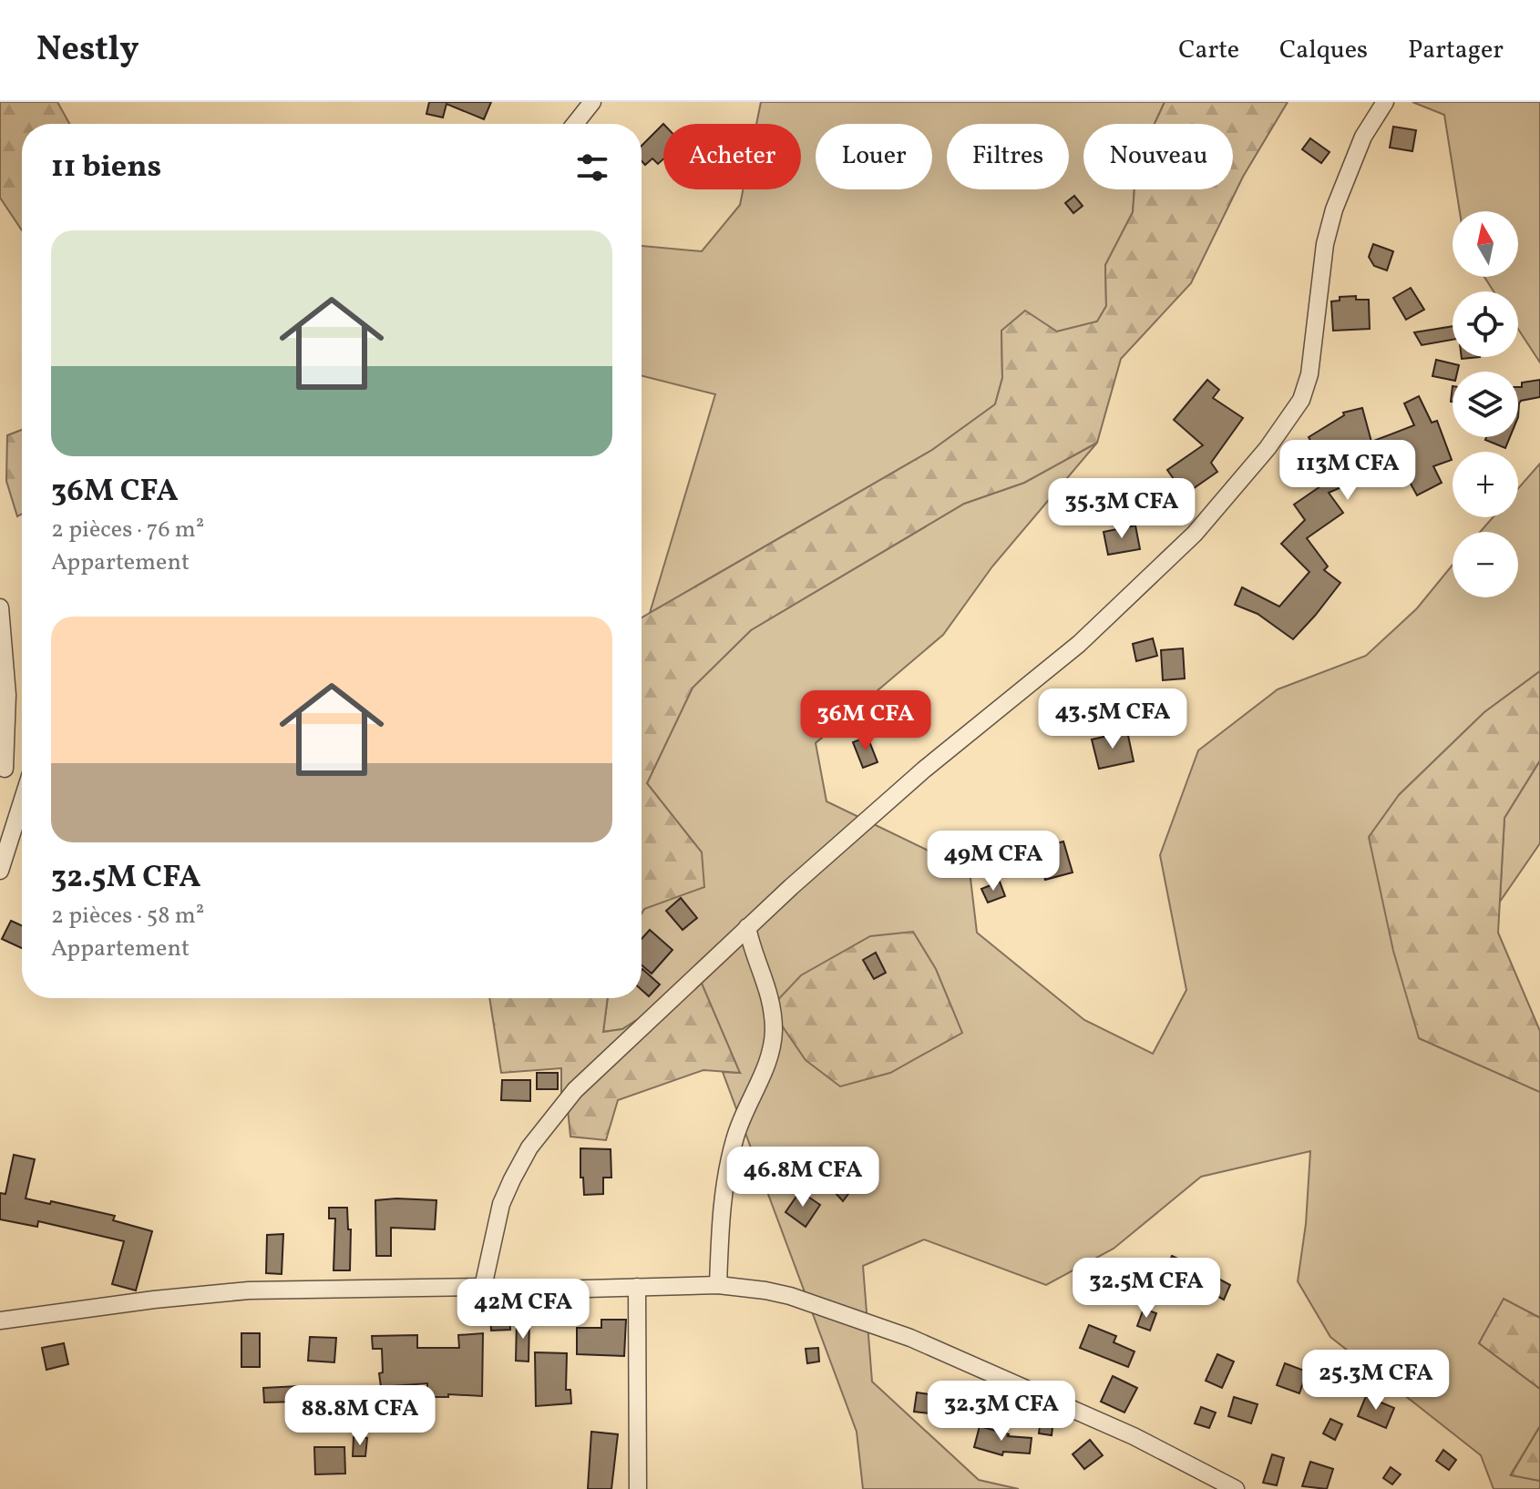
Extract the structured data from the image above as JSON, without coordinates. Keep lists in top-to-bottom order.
{
  "north": "top",
  "page": {
    "header": "Nestly",
    "nav": ["Carte", "Calques", "Partager"],
    "chip": [
      "Acheter",
      "Louer",
      "Filtres",
      "Nouveau"
    ],
    "heading": "11 biens",
    "map_buttons": ["+", "−"],
    "list": [
      {
        "name": "36M CFA",
        "note": "2 pièces · 76 m² · Appartement"
      },
      {
        "name": "32.5M CFA",
        "note": "2 pièces · 58 m² · Appartement"
      }
    ],
    "price": [
      "113M CFA",
      "35.3M CFA",
      "43.5M CFA",
      "36M CFA",
      "49M CFA",
      "46.8M CFA",
      "32.5M CFA",
      "42M CFA",
      "25.3M CFA",
      "32.3M CFA",
      "88.8M CFA"
    ]
  }
}
